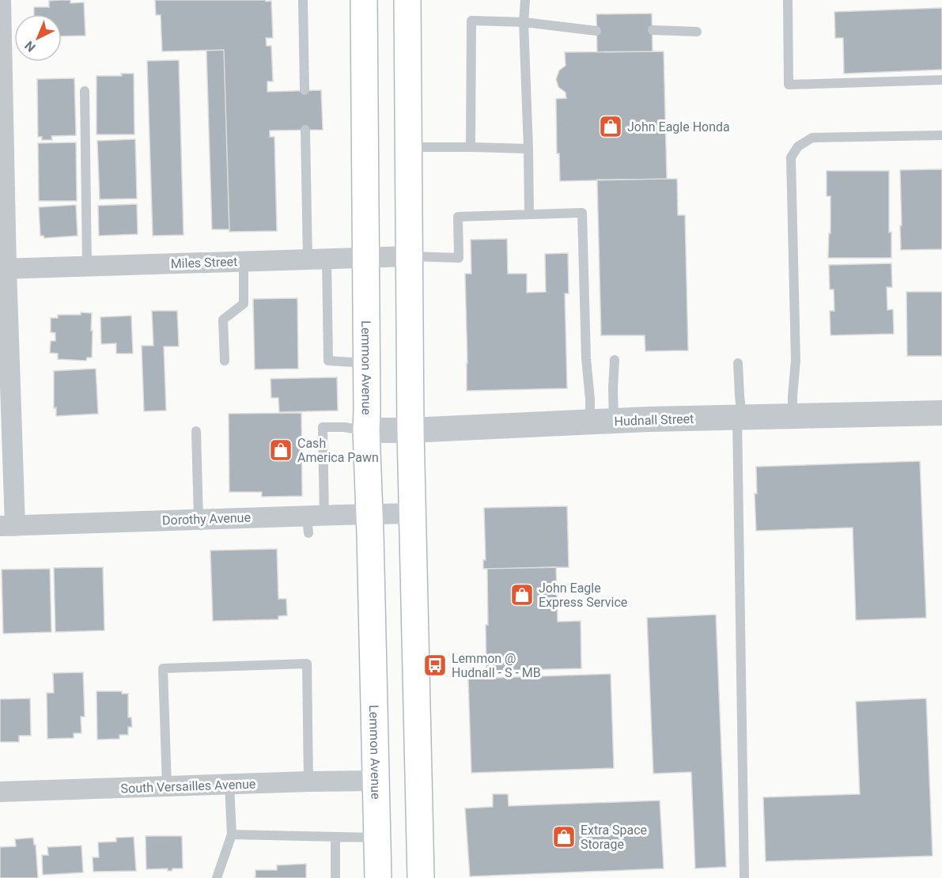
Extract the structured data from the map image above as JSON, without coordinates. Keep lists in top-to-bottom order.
{
  "streets": {
    "main road": ["Lemmon Avenue"],
    "street": [
      "Miles Street",
      "Hudnall Street",
      "Dorothy Avenue",
      "South Versailles Avenue"
    ]
  },
  "crossings": [
    ["Miles Street", "Lemmon Avenue"],
    ["Lemmon Avenue", "Hudnall Street"],
    ["Lemmon Avenue", "Dorothy Avenue"],
    ["Lemmon Avenue", "South Versailles Avenue"]
  ],
  "places": {
    "shop": [
      "John Eagle Honda",
      "Cash America Pawn",
      "John Eagle Express Service",
      "Extra Space Storage"
    ],
    "bus stop": ["Lemmon @ Hudnall - S - MB"]
  },
  "north": "bottom left"
}
